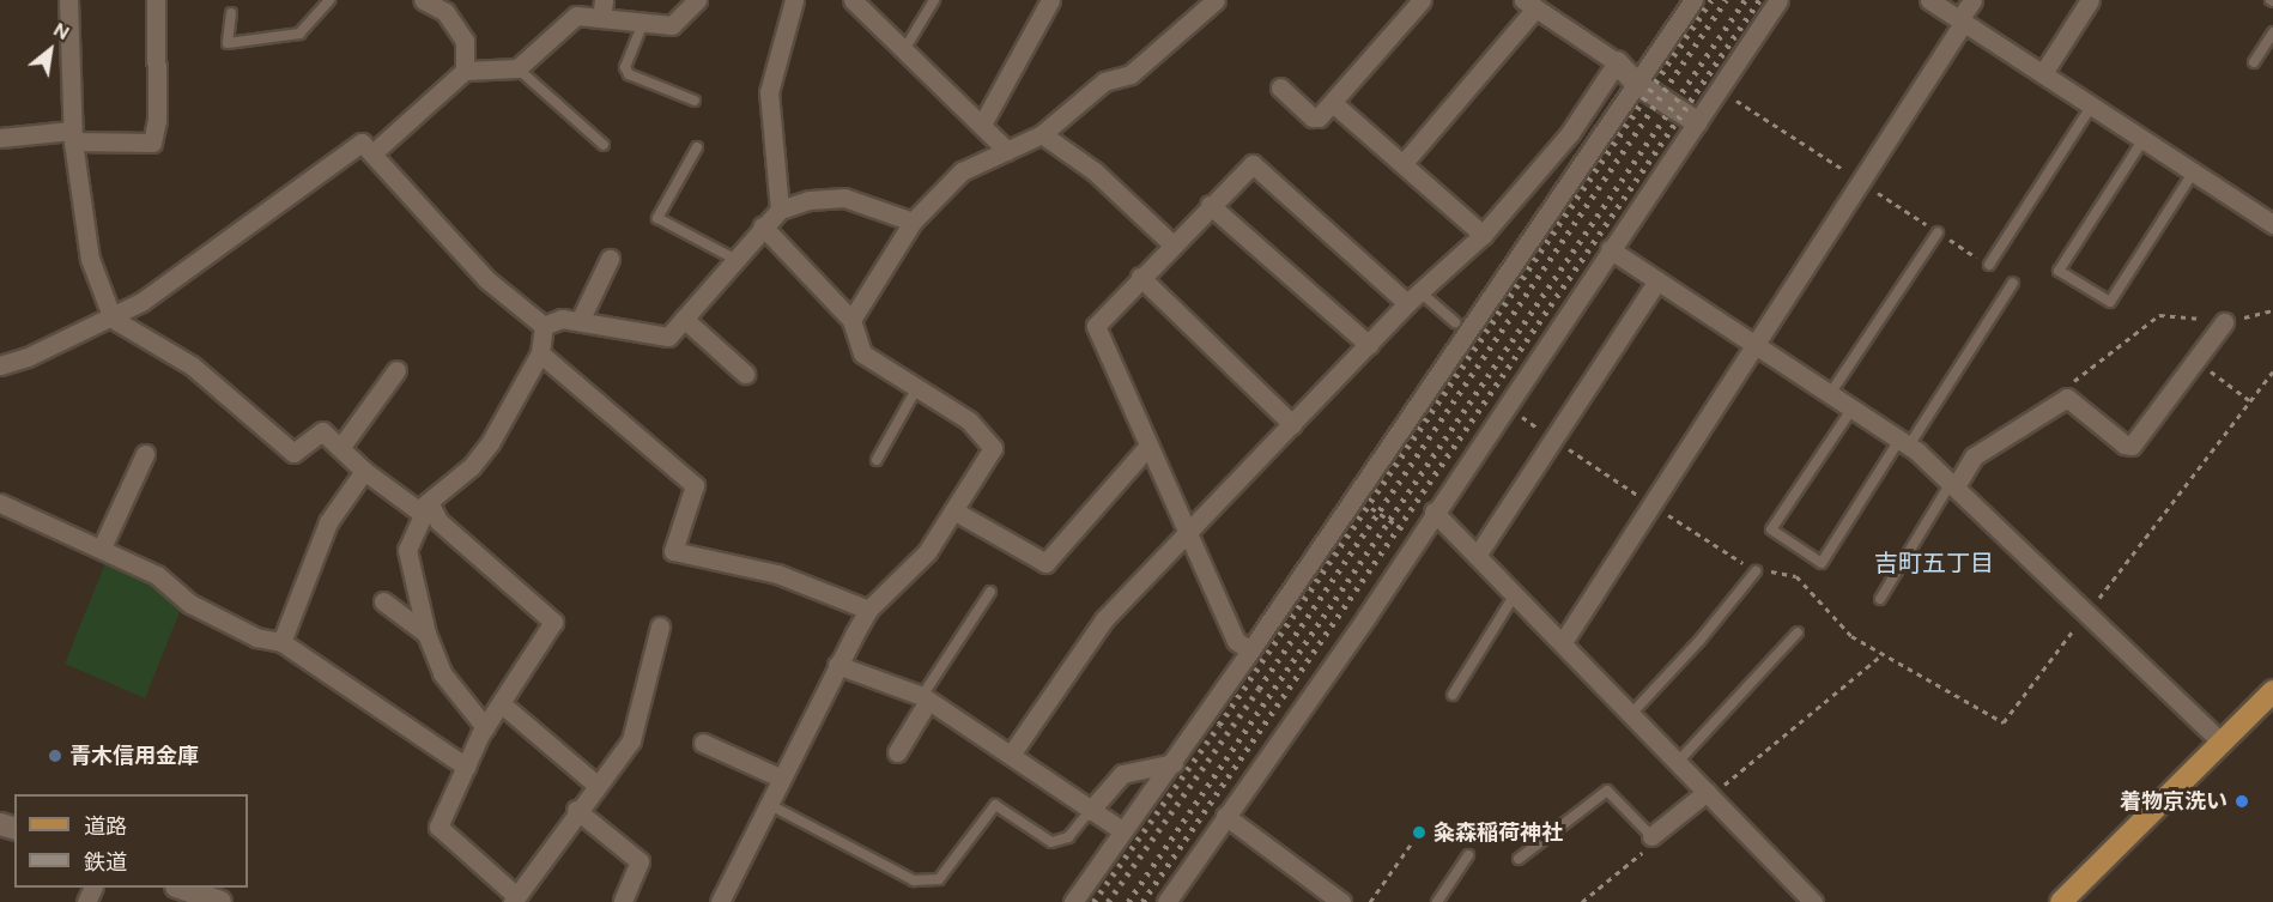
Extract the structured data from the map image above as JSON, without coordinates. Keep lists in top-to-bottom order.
{
  "districts": ["吉町五丁目"],
  "places": ["青木信用金庫", "着物京洗い", "粂森稲荷神社"],
  "legend": ["道路", "鉄道"],
  "north": "top right"
}
